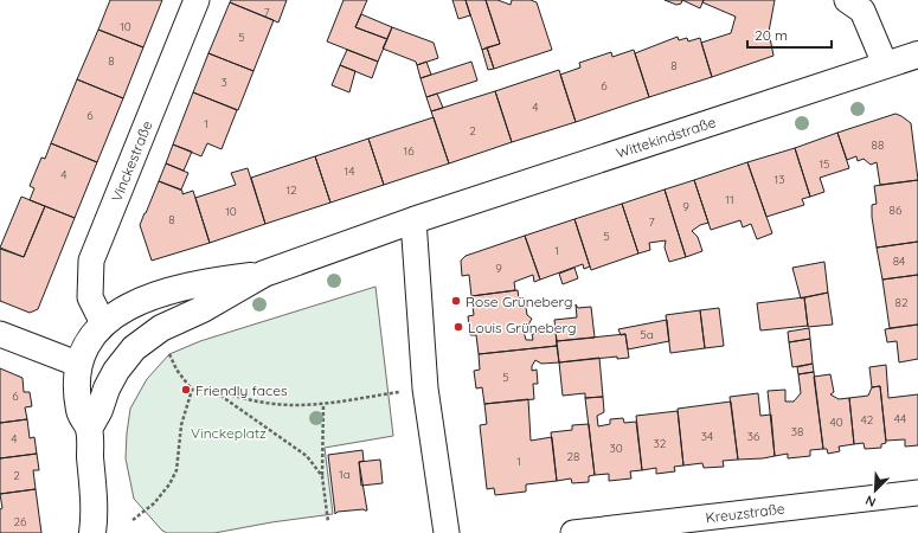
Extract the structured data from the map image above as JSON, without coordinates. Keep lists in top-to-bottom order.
{
  "streets": {
    "street": ["Wittekindstraße", "Vinckestraße", "Kreuzstraße"]
  },
  "parks": ["Vinckeplatz"],
  "places": ["Rose Grüneberg", "Louis Grüneberg", "Friendly faces"],
  "house_numbers": [
    "7",
    "10",
    "5",
    "8",
    "8",
    "3",
    "6",
    "4",
    "6",
    "1",
    "2",
    "88",
    "16",
    "15",
    "14",
    "4",
    "13",
    "12",
    "11",
    "9",
    "86",
    "10",
    "8",
    "7",
    "5",
    "1",
    "84",
    "9",
    "82",
    "5a",
    "5",
    "6",
    "44",
    "42",
    "40",
    "38",
    "34",
    "36",
    "4",
    "32",
    "30",
    "28",
    "1",
    "1a",
    "2",
    "26"
  ],
  "scale_bar": "20 m",
  "north": "bottom left"
}
